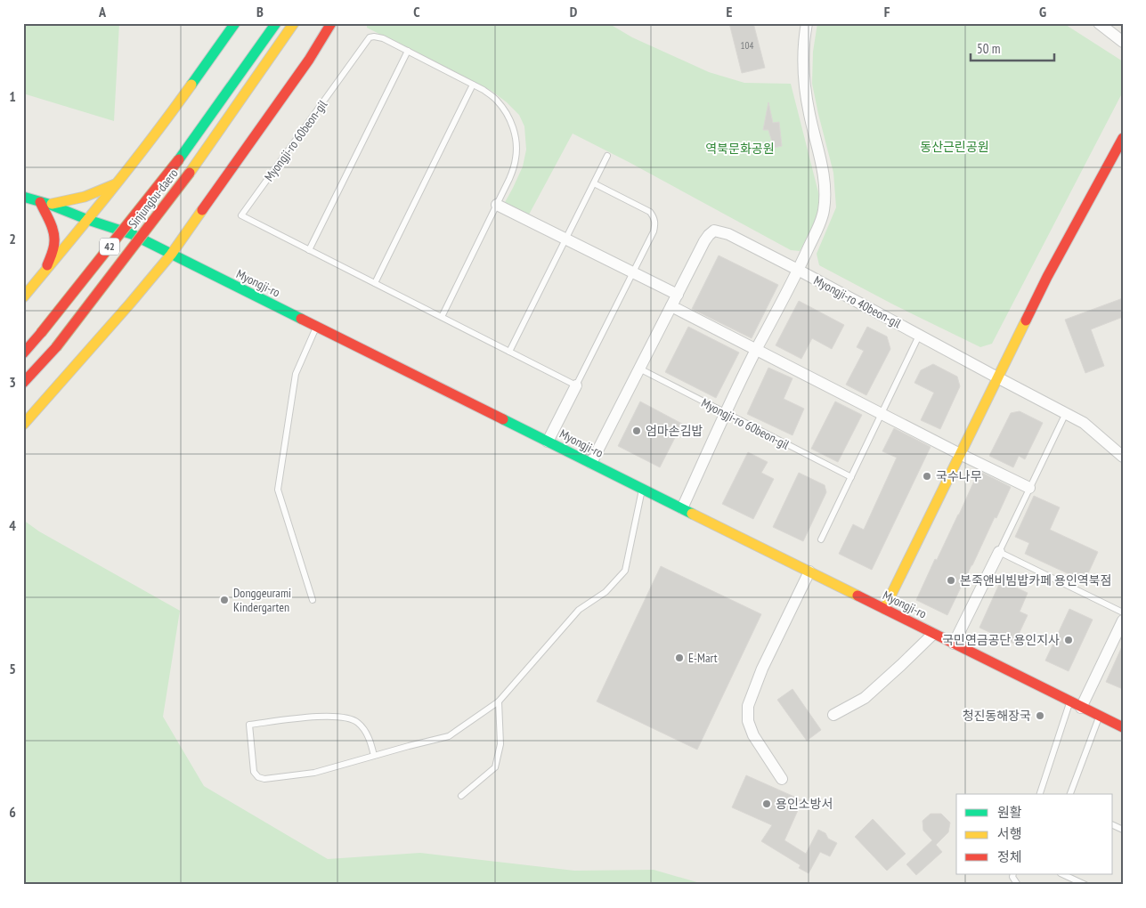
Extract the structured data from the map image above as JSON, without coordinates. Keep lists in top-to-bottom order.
{
  "streets": {
    "main road": ["Sinjungbu-daero", "42", "Myongji-ro"],
    "street": ["Myongji-ro 40beon-gil"],
    "lane": ["Myongji-ro 60beon-gil"]
  },
  "parks": ["동산근린공원", "역북문화공원"],
  "places": [
    "엄마손김밥",
    "국수나무",
    "본죽앤비빔밥카페 용인역북점",
    "Donggeurami Kindergarten",
    "국민연금공단 용인지사",
    "E-Mart",
    "청진동해장국",
    "용인소방서"
  ],
  "house_numbers": ["104"],
  "legend": ["원활", "서행", "정체"],
  "scale_bar": "50 m",
  "grid": {
    "columns": [
      "A",
      "B",
      "C",
      "D",
      "E",
      "F",
      "G"
    ],
    "rows": [
      "1",
      "2",
      "3",
      "4",
      "5",
      "6"
    ]
  }
}
